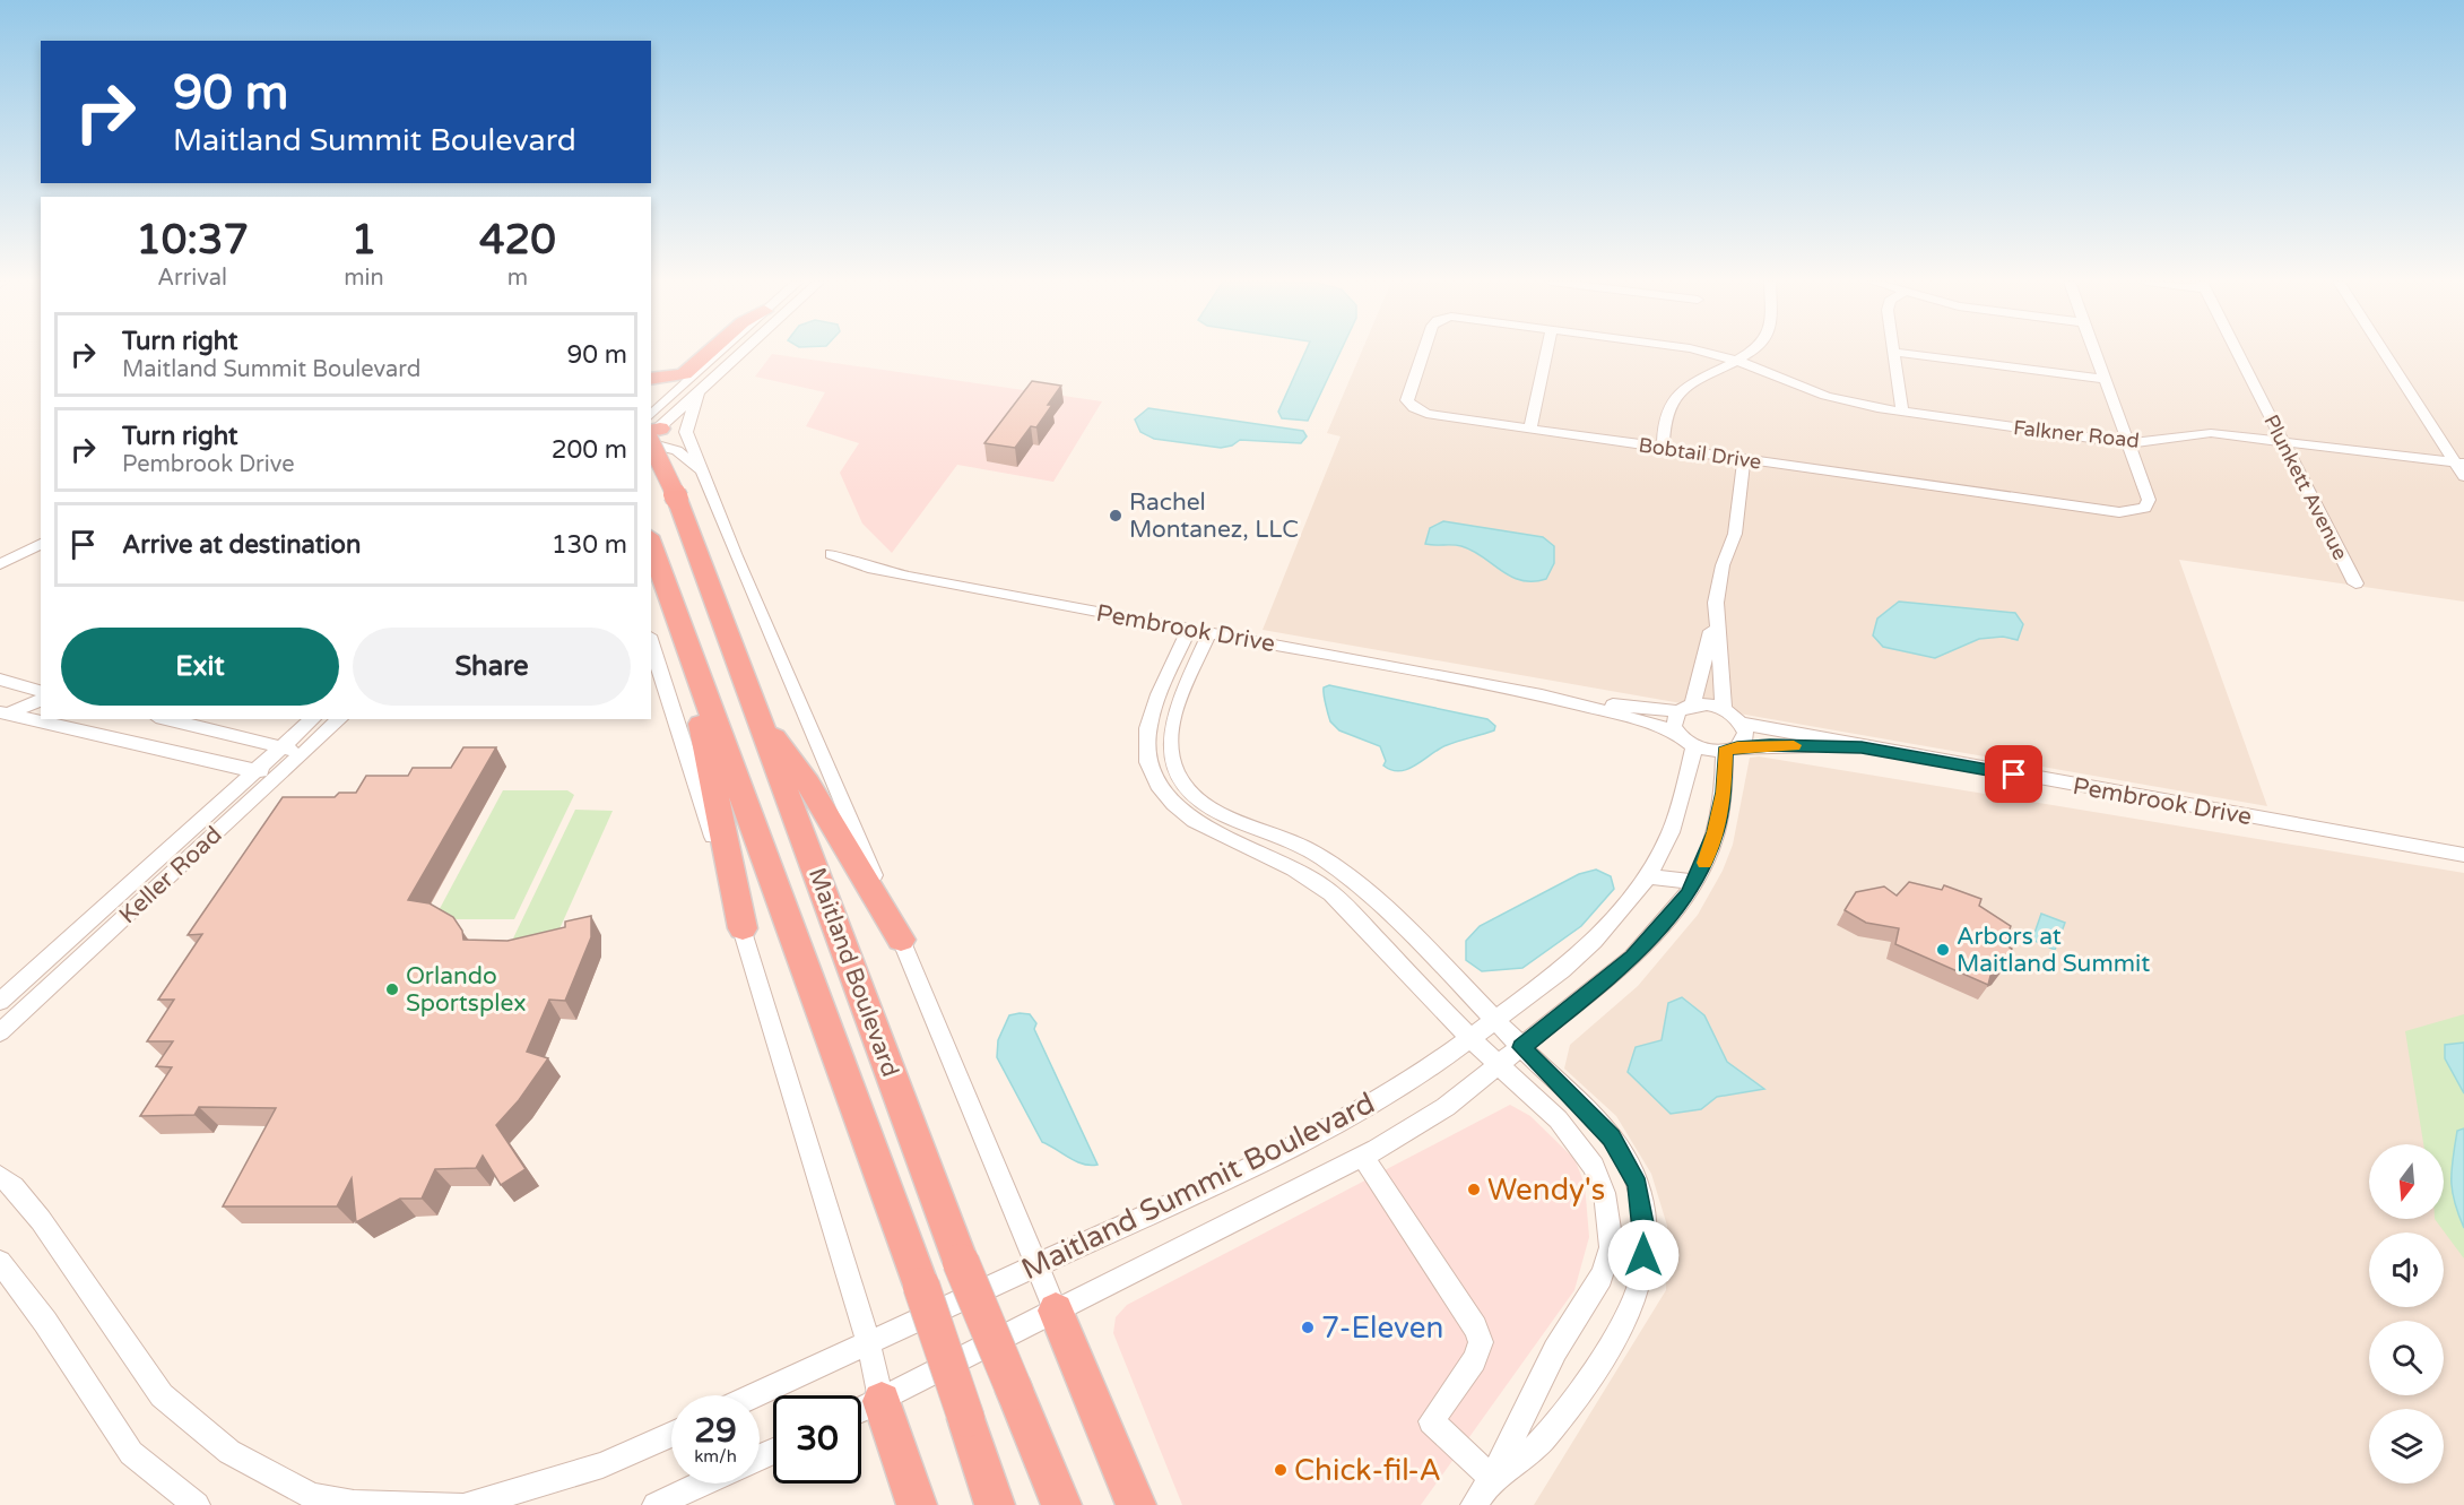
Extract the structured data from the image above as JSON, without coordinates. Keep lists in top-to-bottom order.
{
  "streets": {
    "highway": ["Maitland Boulevard"],
    "street": [
      "Falkner Road",
      "Bobtail Drive",
      "Plunkett Avenue",
      "Pembrook Drive",
      "Keller Road",
      "Maitland Summit Boulevard"
    ]
  },
  "crossings": [
    ["Falkner Road", "Bobtail Drive"],
    ["Falkner Road", "Plunkett Avenue"],
    ["Pembrook Drive", "Maitland Summit Boulevard"]
  ],
  "places": [
    "Rachel Montanez, LLC",
    "Arbors at Maitland Summit",
    "Orlando Sportsplex",
    "Wendy's",
    "7-Eleven",
    "Chick-fil-A"
  ],
  "north": "bottom",
  "page": {
    "turn": ["90 m", "Maitland Summit Boulevard"],
    "eta": [
      "10:37",
      "Arrival",
      "1",
      "min",
      "420",
      "m"
    ],
    "list": [
      {
        "name": "Turn right",
        "note": "Maitland Summit Boulevard",
        "value": "90 m"
      },
      {
        "name": "Turn right",
        "note": "Pembrook Drive",
        "value": "200 m"
      },
      {
        "name": "Arrive at destination",
        "value": "130 m"
      }
    ],
    "buttons": ["Exit", "Share"],
    "speed": "29 km/h",
    "limit": "30"
  }
}
